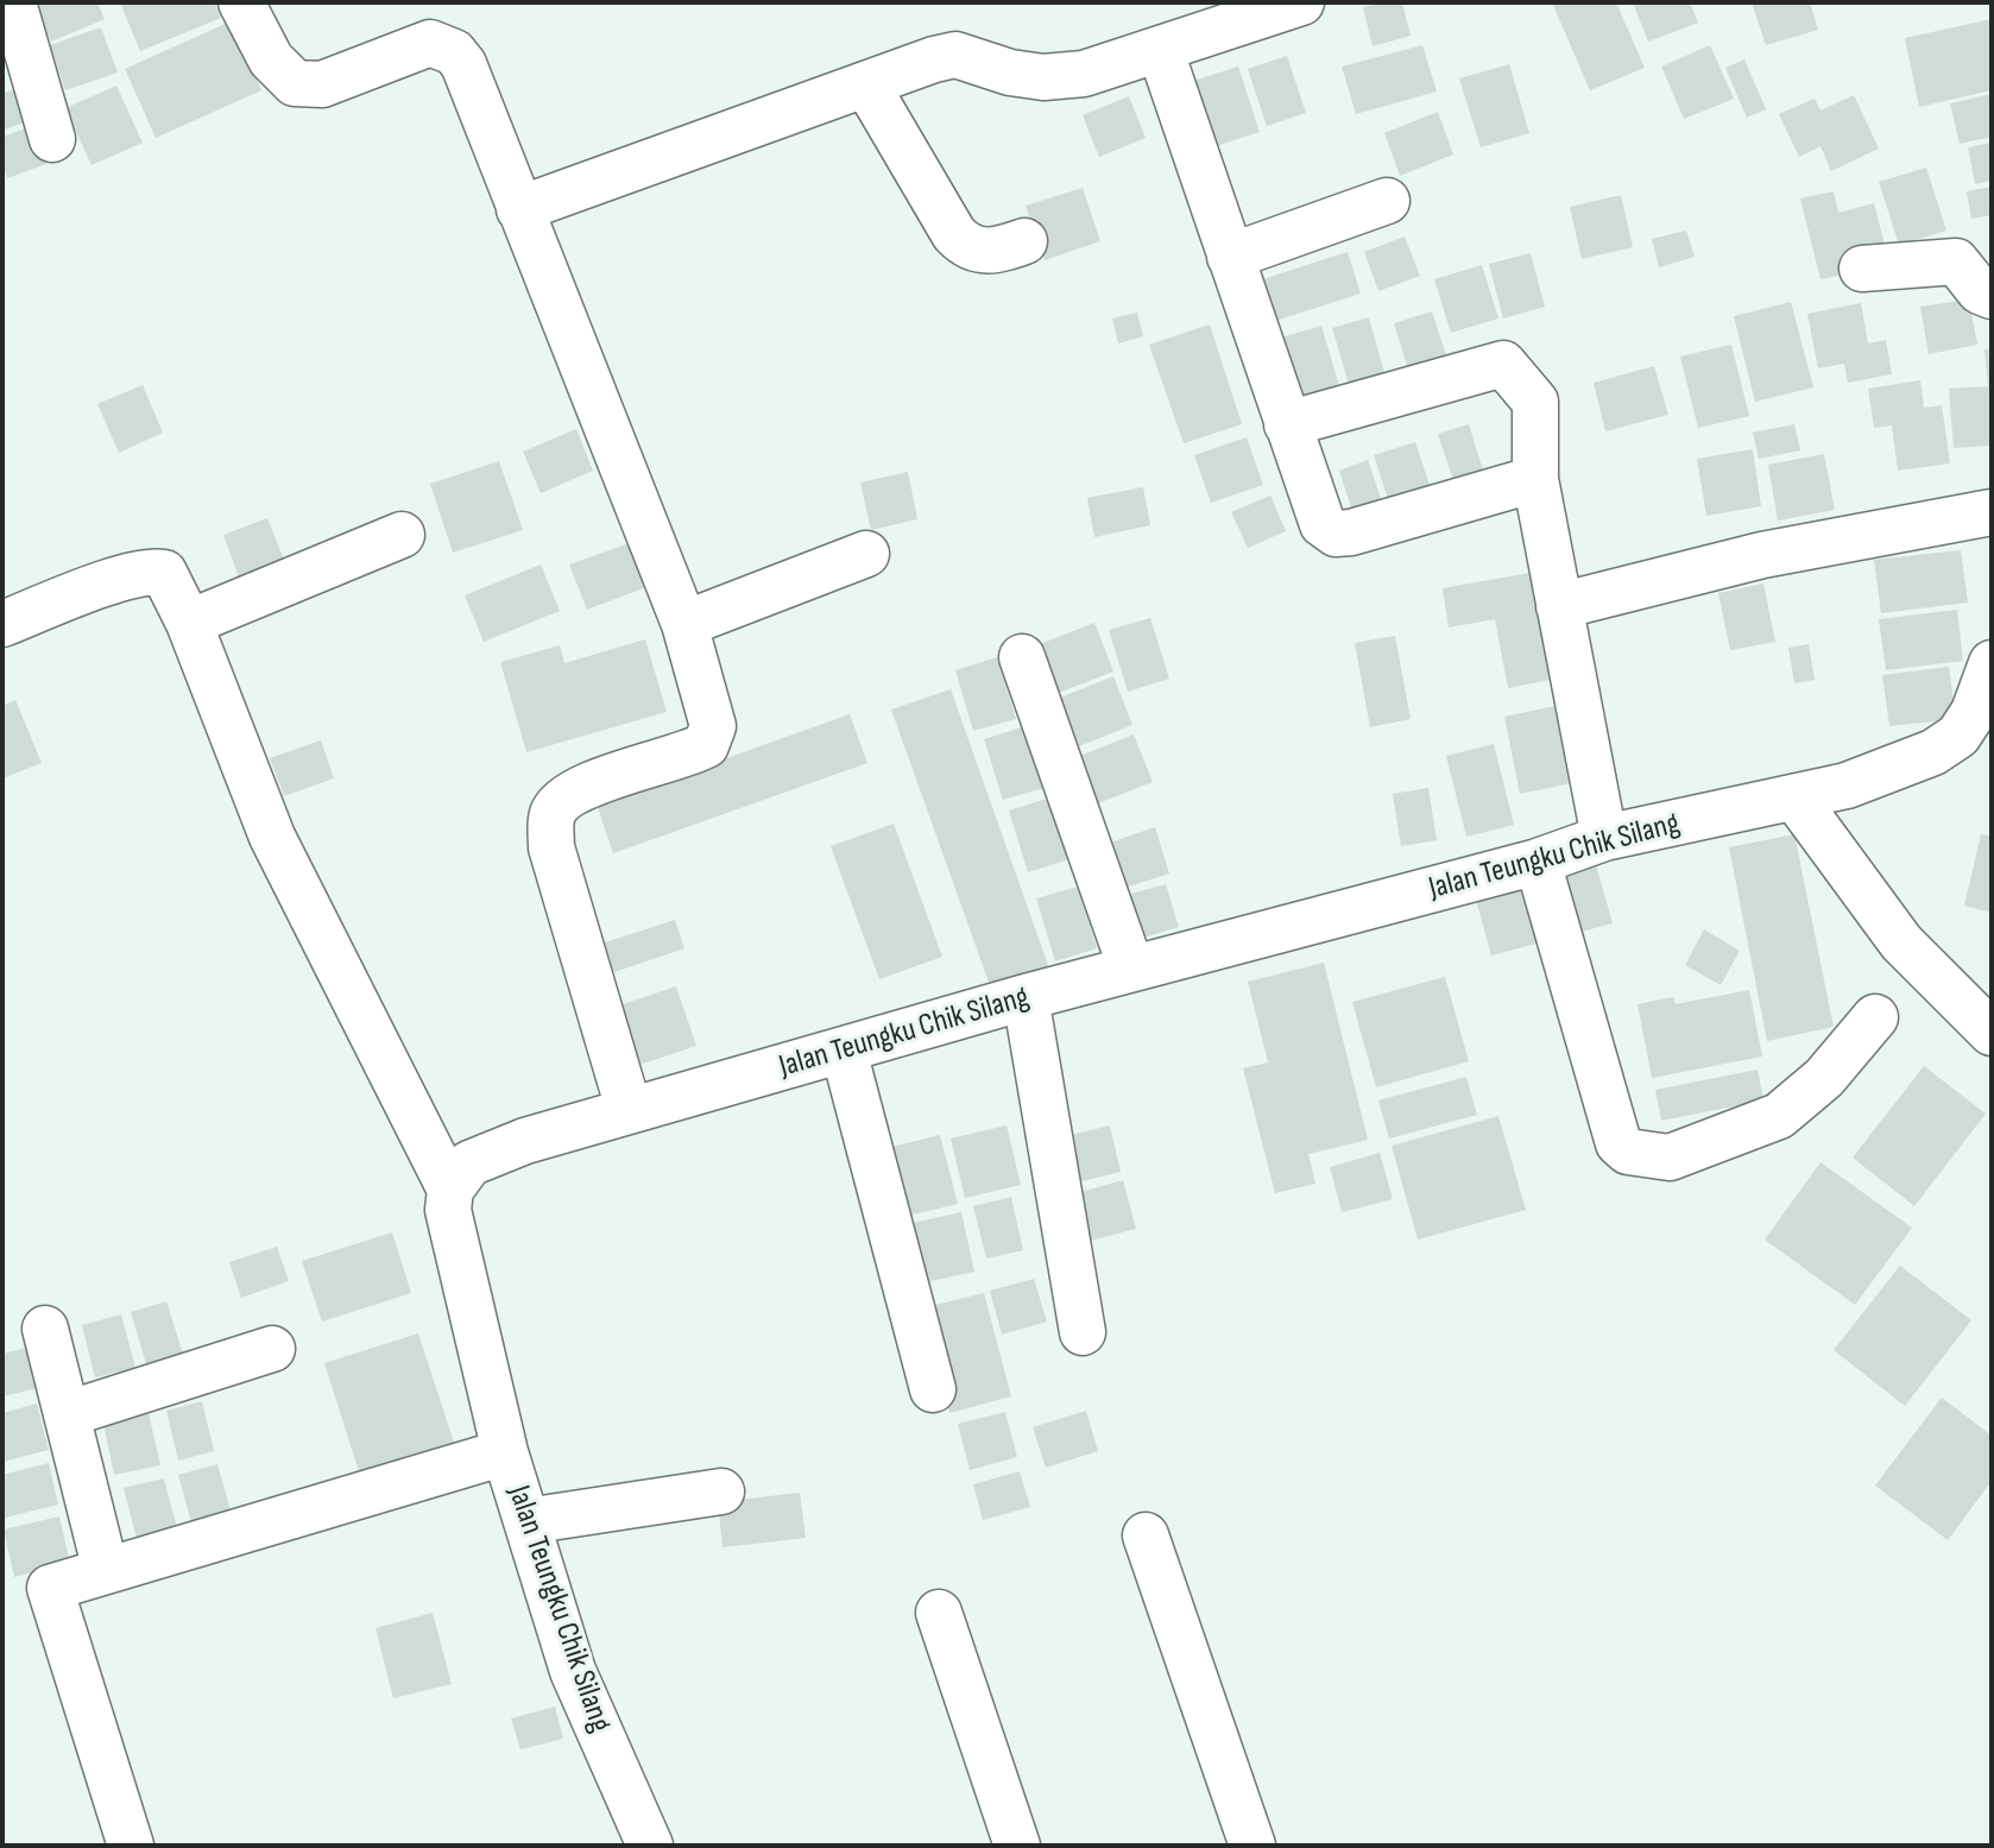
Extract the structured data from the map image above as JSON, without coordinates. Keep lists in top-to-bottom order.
{
  "streets": {
    "street": ["Jalan Teungku Chik Silang"]
  }
}
